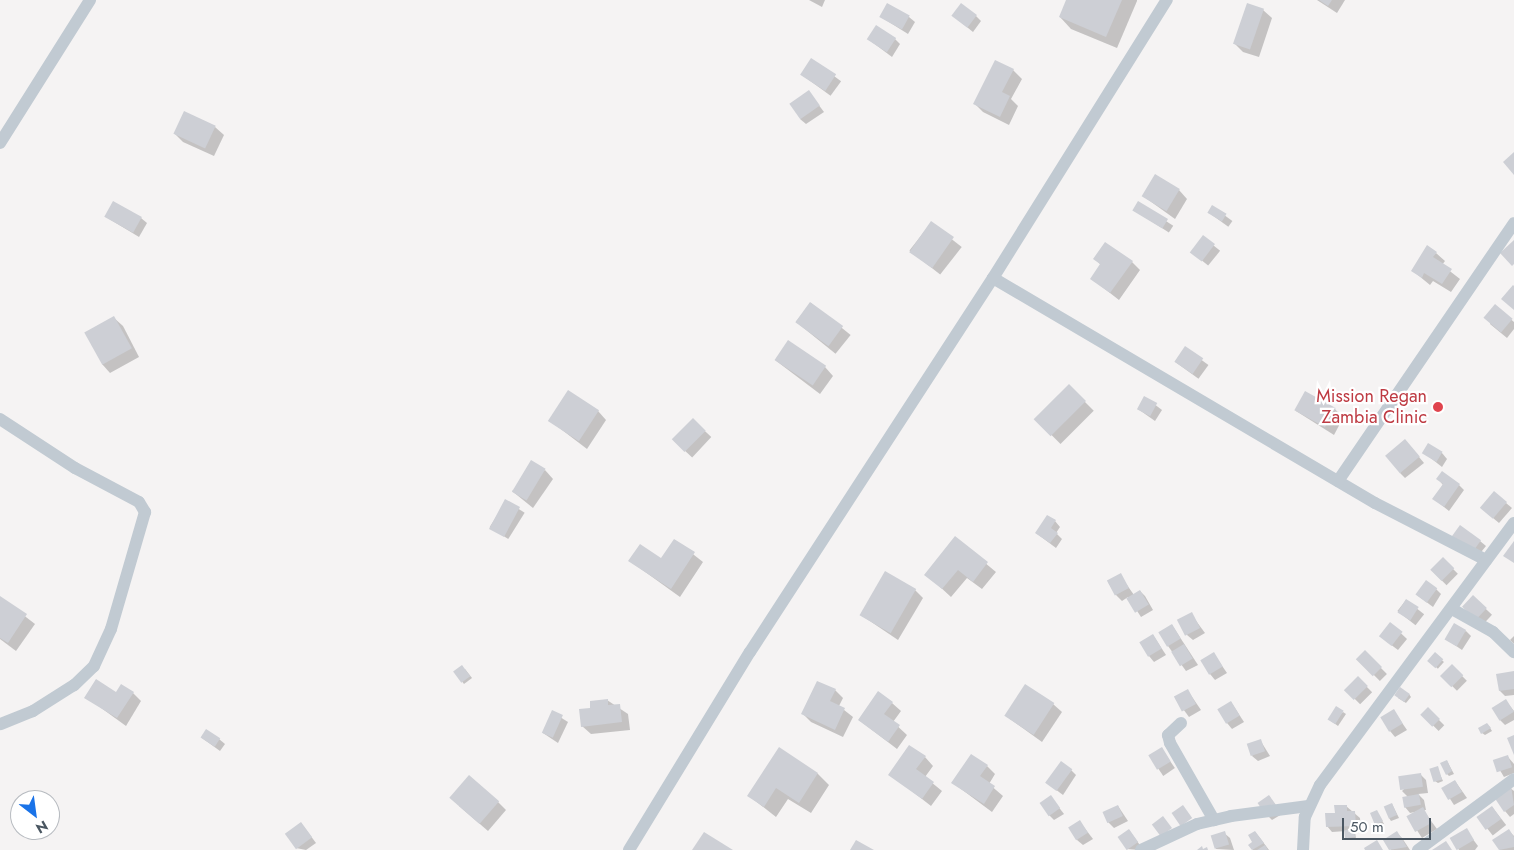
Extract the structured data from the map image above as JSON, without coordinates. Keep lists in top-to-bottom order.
{
  "places": ["Mission Regan Zambia Clinic"],
  "scale_bar": "50 m",
  "north": "bottom right"
}
